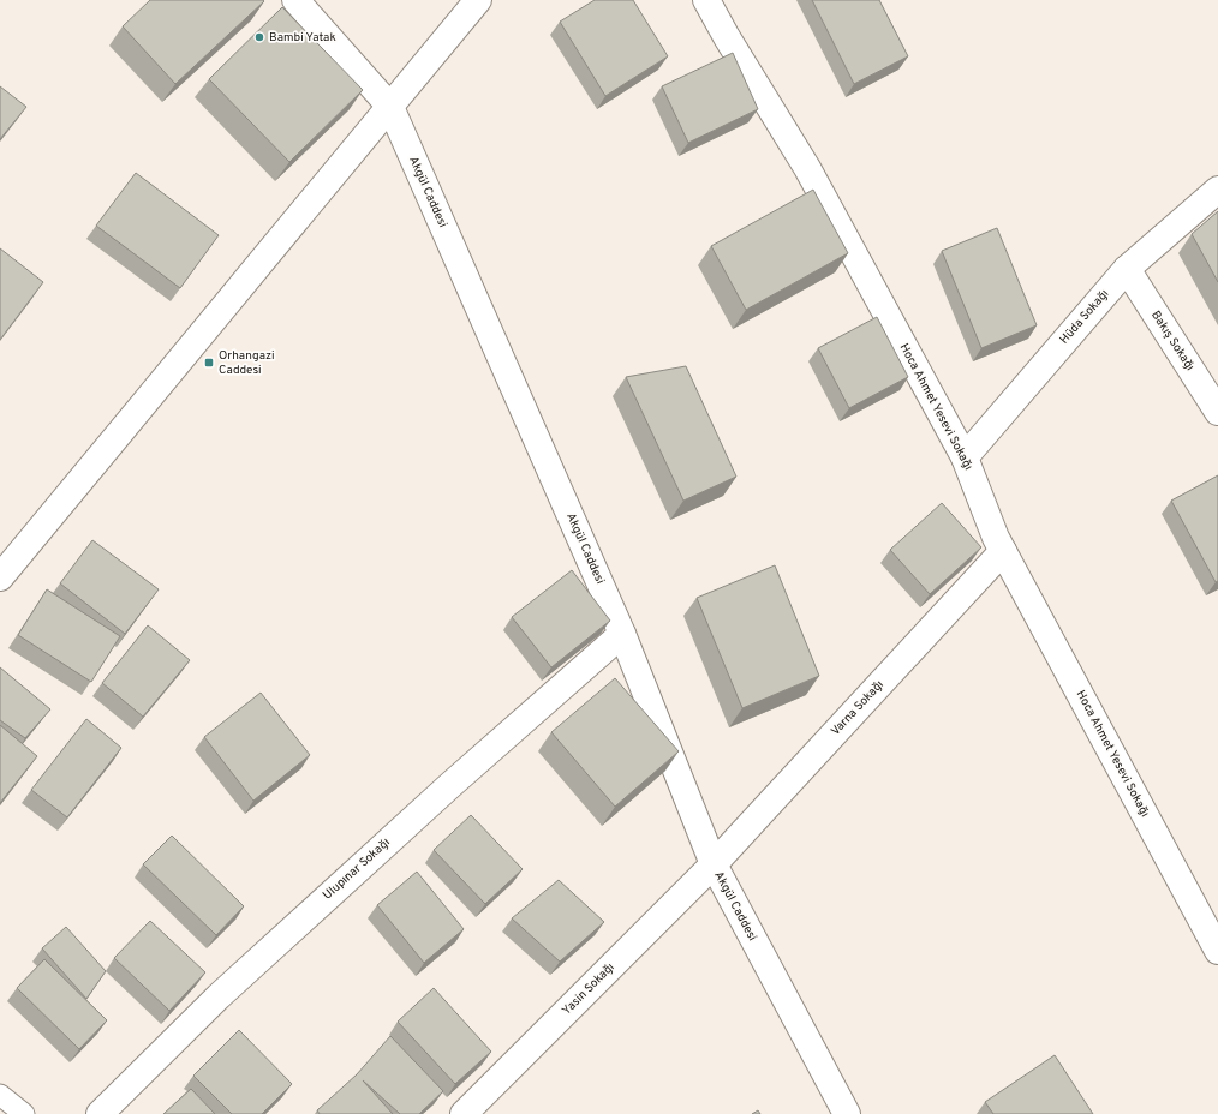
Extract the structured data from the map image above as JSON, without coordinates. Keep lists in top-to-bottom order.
{
  "streets": {
    "street": [
      "Akgül Caddesi",
      "Hüda Sokağı",
      "Bakış Sokağı",
      "Hoca Ahmet Yesevi Sokağı",
      "Varna Sokağı",
      "Ulupınar Sokağı",
      "Yasin Sokağı"
    ]
  },
  "crossings": [
    ["Akgül Caddesi", "Varna Sokağı"],
    ["Akgül Caddesi", "Ulupınar Sokağı"],
    ["Akgül Caddesi", "Yasin Sokağı"],
    ["Hüda Sokağı", "Bakış Sokağı"],
    ["Hüda Sokağı", "Hoca Ahmet Yesevi Sokağı"],
    ["Hoca Ahmet Yesevi Sokağı", "Varna Sokağı"],
    ["Varna Sokağı", "Yasin Sokağı"]
  ],
  "places": {
    "other": ["Bambi Yatak"],
    "transit": ["Orhangazi Caddesi"]
  }
}
